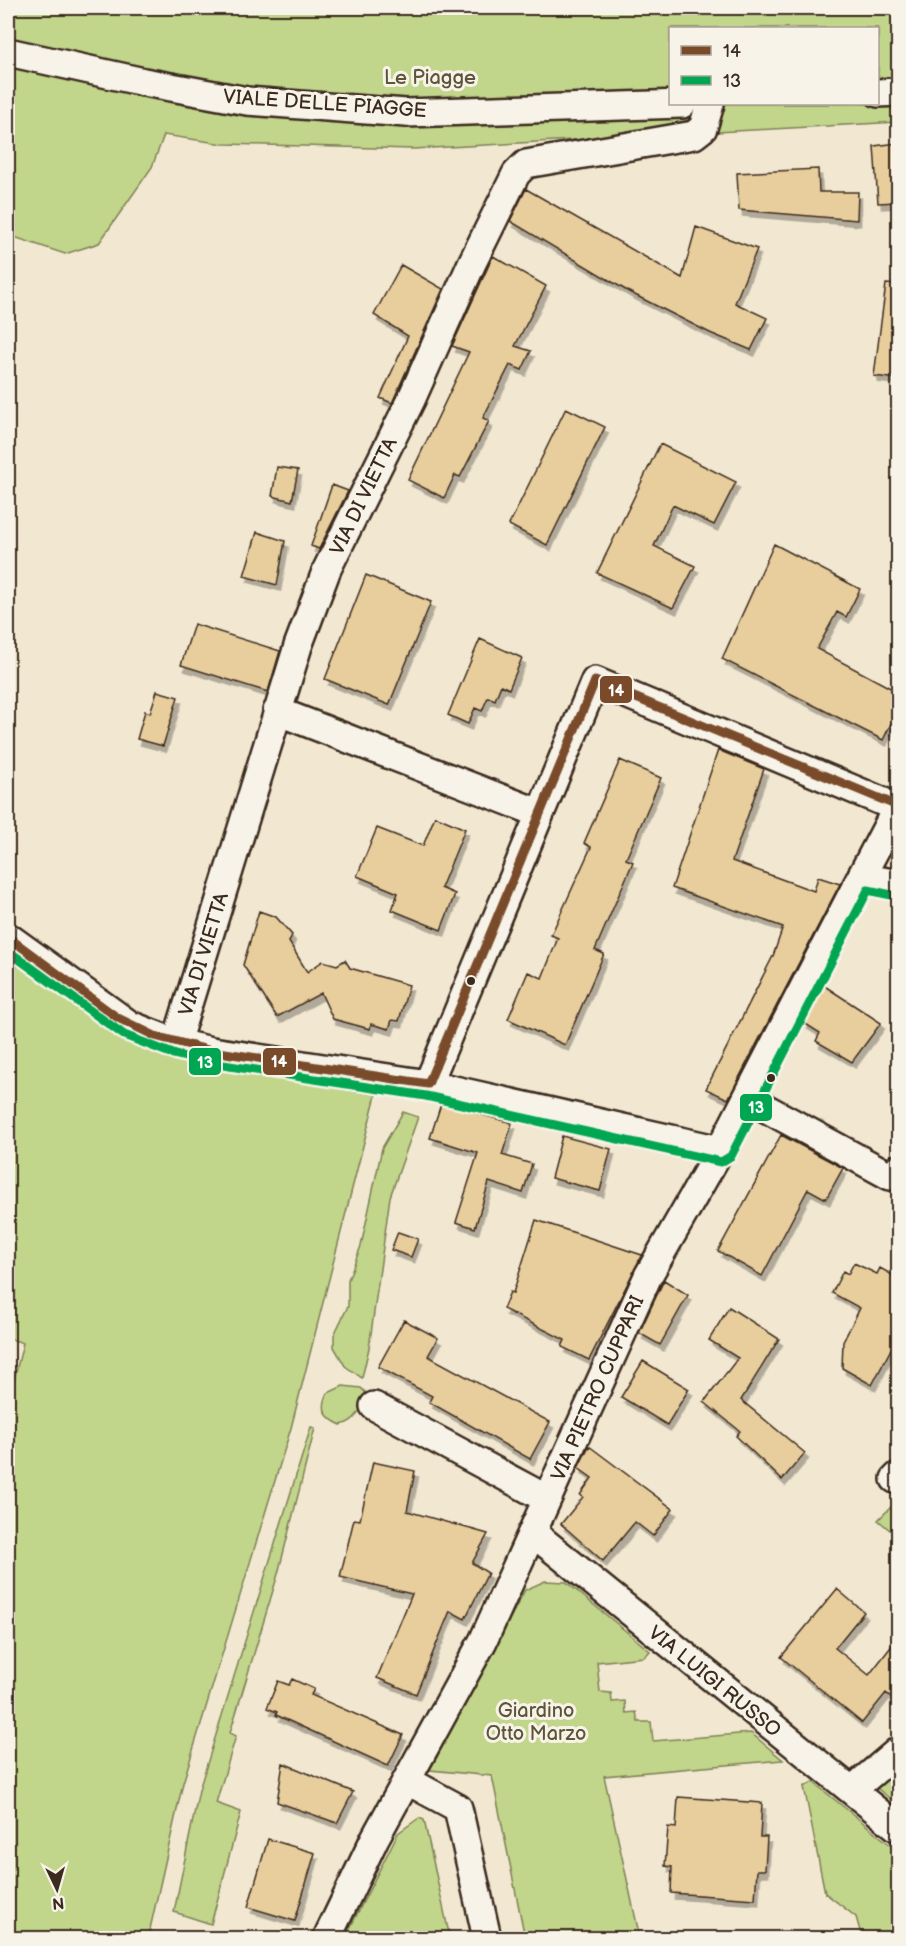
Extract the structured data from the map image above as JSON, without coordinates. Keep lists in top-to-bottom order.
{
  "streets": {
    "street": [
      "VIALE DELLE PIAGGE",
      "VIA DI VIETTA",
      "VIA PIETRO CUPPARI",
      "VIA LUIGI RUSSO"
    ]
  },
  "crossings": [
    ["VIA PIETRO CUPPARI", "VIA LUIGI RUSSO"]
  ],
  "parks": ["Le Piagge", "Giardino Otto Marzo"],
  "lines": ["transit line 14", "transit line 13"],
  "legend": ["14", "13"],
  "north": "bottom"
}
